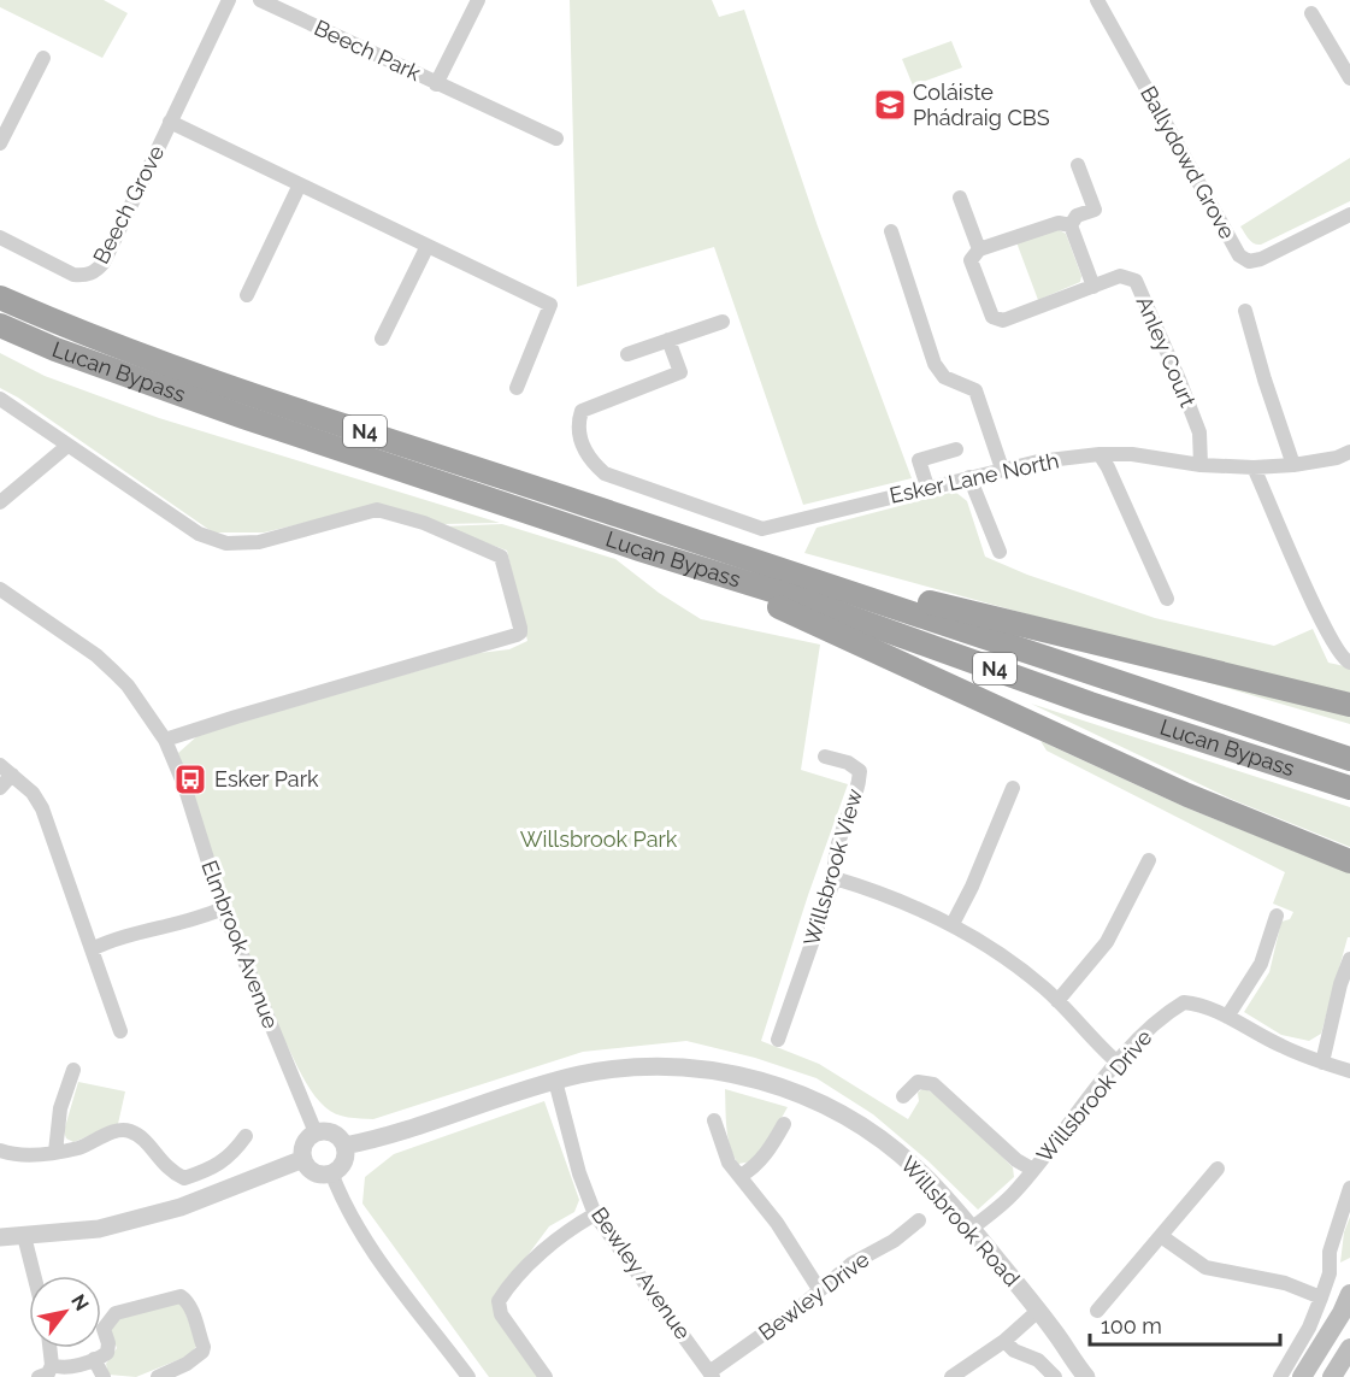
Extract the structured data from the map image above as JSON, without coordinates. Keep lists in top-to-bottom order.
{
  "streets": {
    "highway": ["Lucan Bypass", "N4"],
    "street": [
      "Beech Park",
      "Ballydowd Grove",
      "Beech Grove",
      "Anley Court",
      "Esker Lane North",
      "Willsbrook View",
      "Elmbrook Avenue",
      "Willsbrook Drive",
      "Willsbrook Road",
      "Bewley Avenue",
      "Bewley Drive"
    ]
  },
  "crossings": [
    ["Anley Court", "Esker Lane North"],
    ["Elmbrook Avenue", "Willsbrook Road"],
    ["Willsbrook Drive", "Willsbrook Road"],
    ["Willsbrook Road", "Bewley Avenue"],
    ["Bewley Avenue", "Bewley Drive"]
  ],
  "parks": ["Willsbrook Park"],
  "places": {
    "school or university": ["Coláiste Phádraig CBS"],
    "bus stop": ["Esker Park"]
  },
  "scale_bar": "100 m",
  "north": "top right"
}
